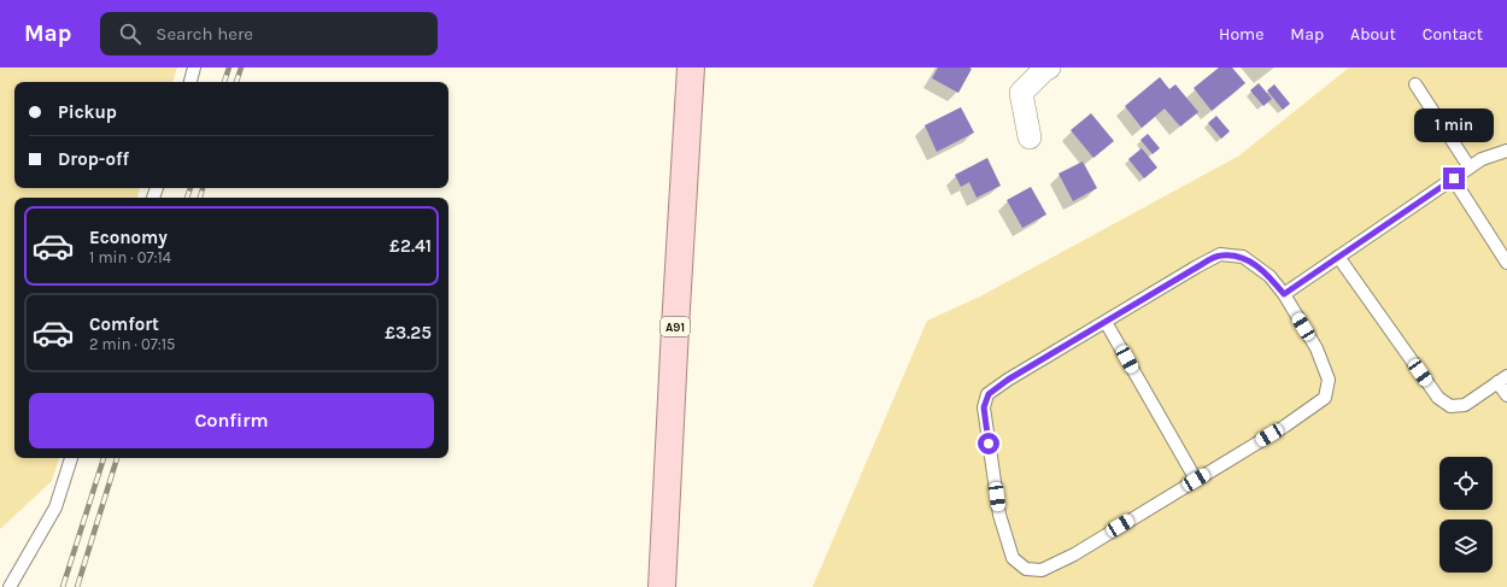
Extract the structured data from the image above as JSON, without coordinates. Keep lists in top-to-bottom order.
{
  "streets": {
    "main road": ["A91"]
  },
  "page": {
    "header": "Map",
    "search": "Search here",
    "nav": [
      "Home",
      "Map",
      "About",
      "Contact"
    ],
    "banner": ["Pickup", "Drop-off"],
    "bubble": "1 min",
    "list": [
      {
        "name": "Economy",
        "note": "1 min · 07:14",
        "value": "£2.41"
      },
      {
        "name": "Comfort",
        "note": "2 min · 07:15",
        "value": "£3.25"
      }
    ],
    "buttons": "Confirm"
  }
}
